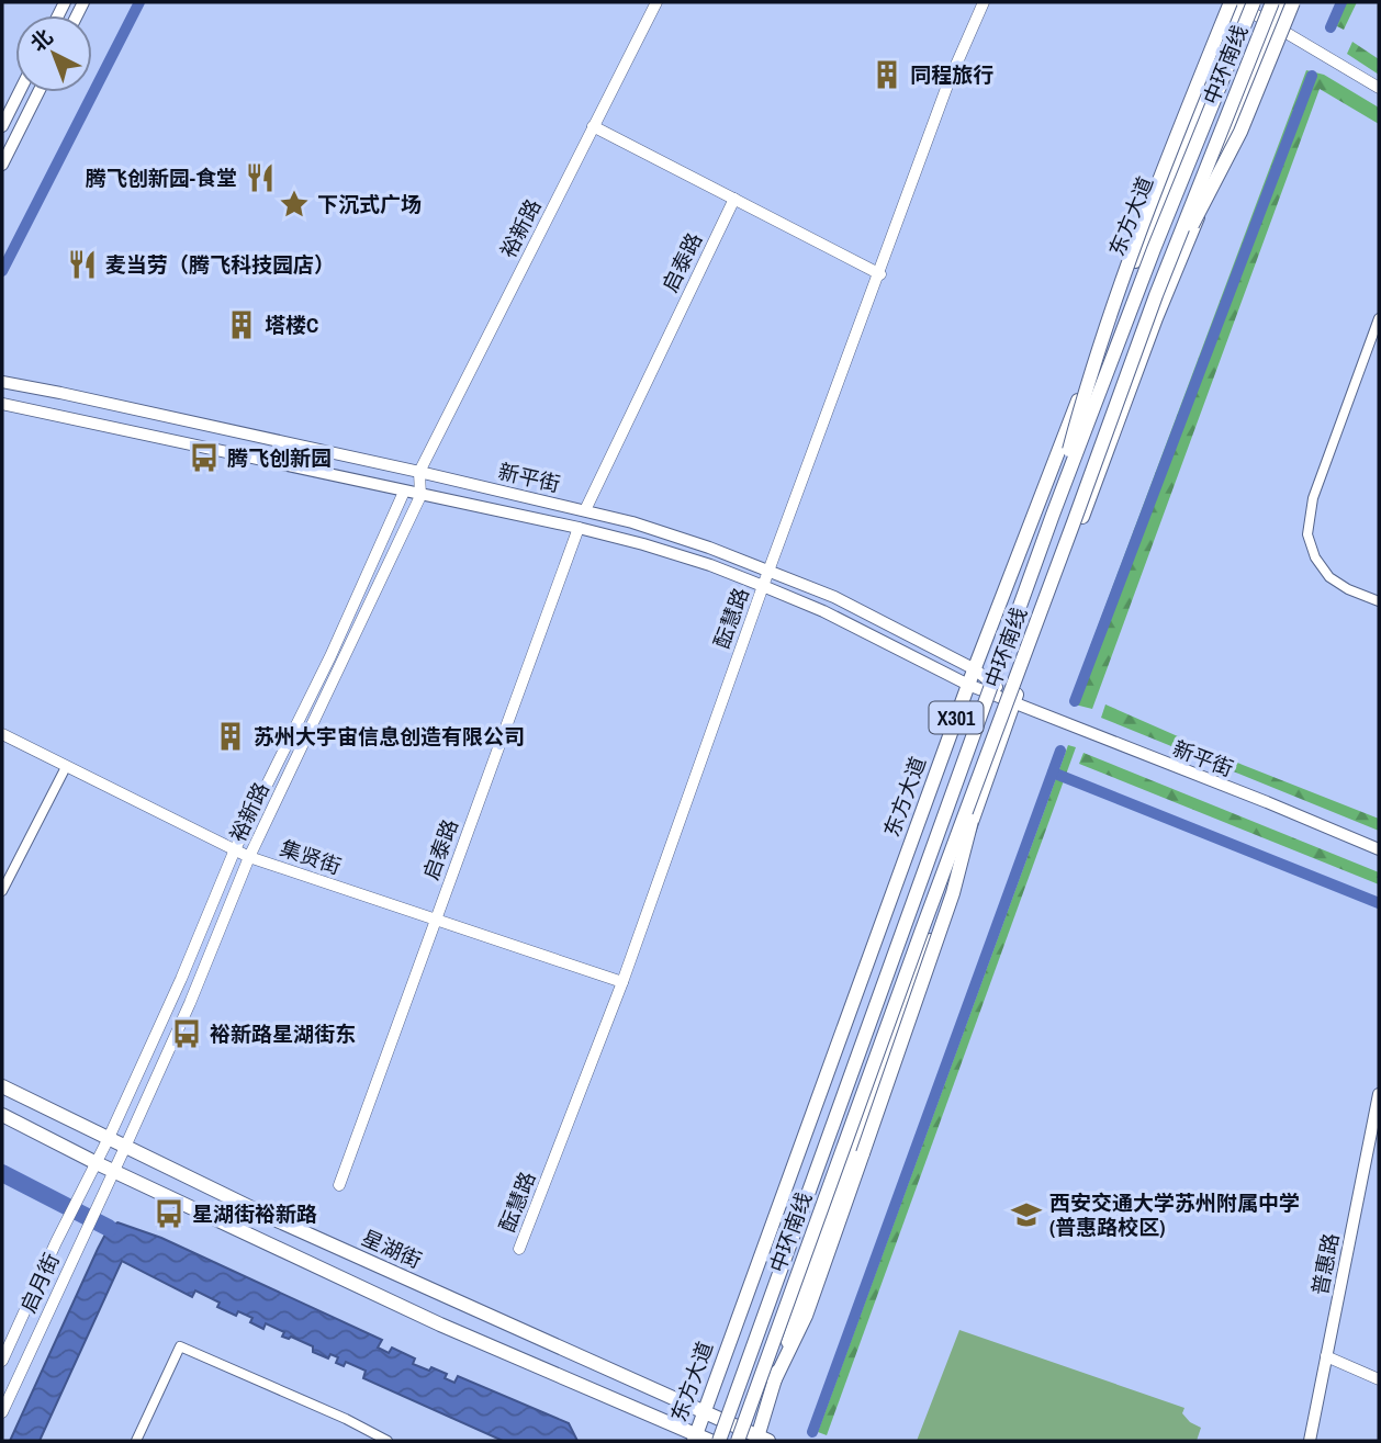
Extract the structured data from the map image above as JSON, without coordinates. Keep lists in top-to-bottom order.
{
  "streets": {
    "main road": [
      "中环南线",
      "东方大道",
      "裕新路",
      "新平街",
      "X301",
      "星湖街",
      "普惠路"
    ],
    "street": [
      "启泰路",
      "酝慧路",
      "集贤街",
      "启月街"
    ]
  },
  "crossings": [
    ["东方大道", "新平街"],
    ["东方大道", "星湖街"],
    ["裕新路", "新平街"],
    ["裕新路", "集贤街"],
    ["裕新路", "星湖街"],
    ["裕新路", "启月街"],
    ["启泰路", "新平街"],
    ["启泰路", "集贤街"],
    ["新平街", "酝慧路"],
    ["新平街", "X301"],
    ["酝慧路", "集贤街"],
    ["X301", "星湖街"]
  ],
  "places": {
    "building": ["同程旅行", "塔楼C", "苏州大宇宙信息创造有限公司"],
    "restaurant": ["腾飞创新园-食堂", "麦当劳（腾飞科技园店）"],
    "place": ["下沉式广场"],
    "bus stop": ["腾飞创新园", "裕新路星湖街东", "星湖街裕新路"],
    "school or university": ["西安交通大学苏州附属中学 (普惠路校区)"]
  },
  "north": "top left"
}
